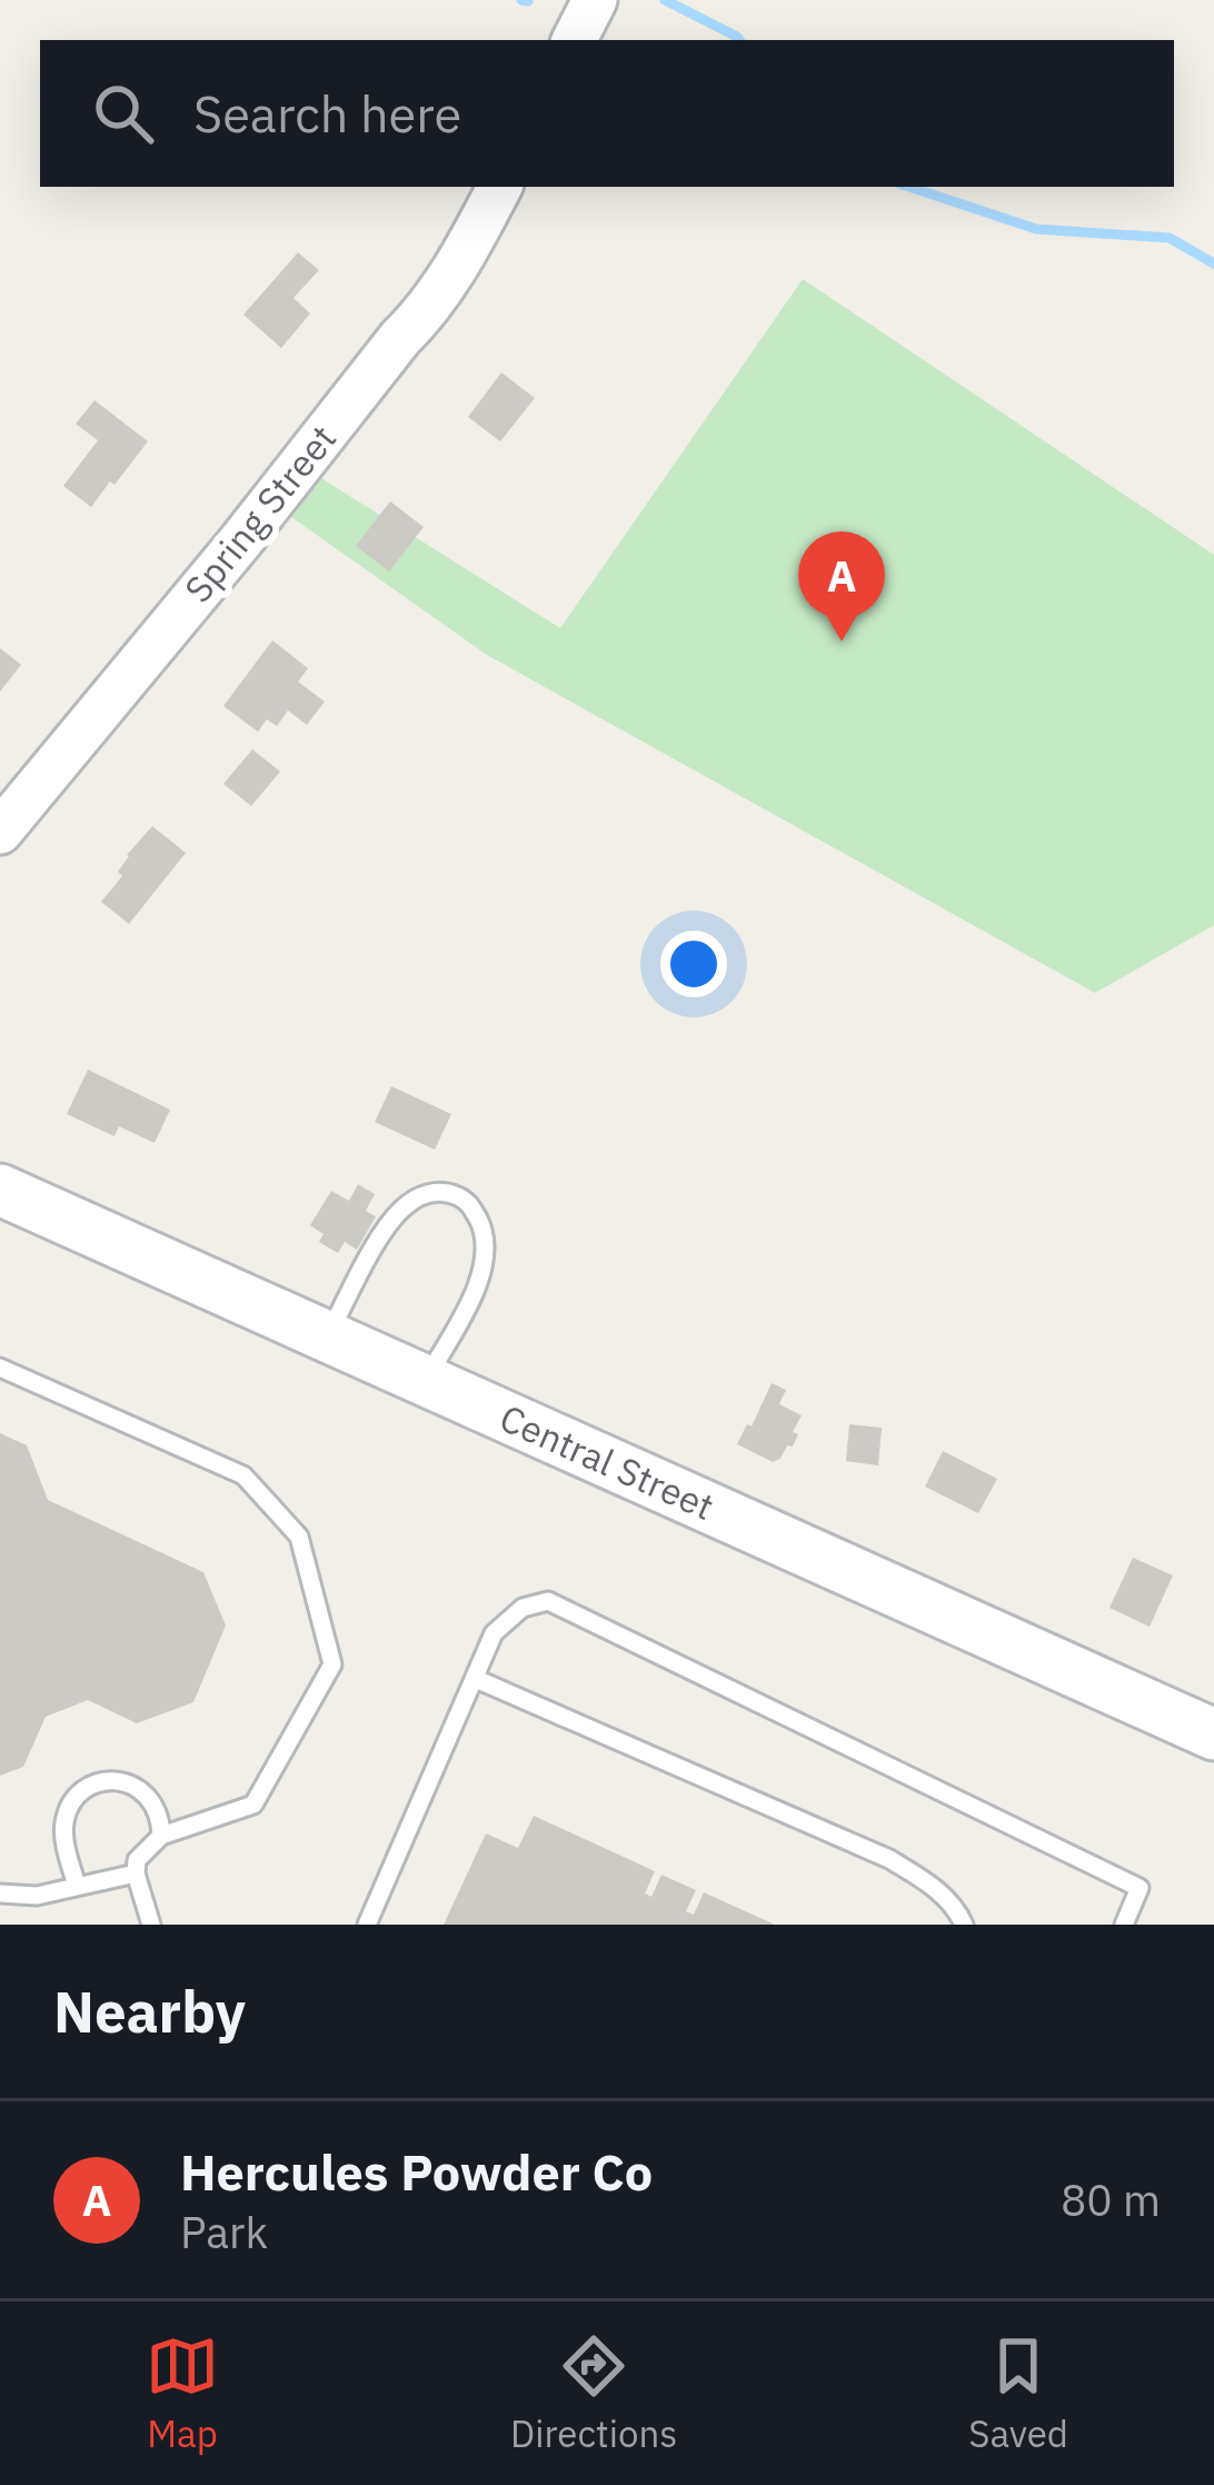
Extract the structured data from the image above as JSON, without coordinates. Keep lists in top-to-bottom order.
{
  "streets": {
    "main road": ["Central Street"],
    "street": ["Spring Street"]
  },
  "page": {
    "search": "Search here",
    "pins": "A",
    "heading": "Nearby",
    "list": [
      {
        "mark": "A",
        "name": "Hercules Powder Co",
        "note": "Park",
        "value": "80 m"
      }
    ],
    "nav": ["Map", "Directions", "Saved"]
  }
}
